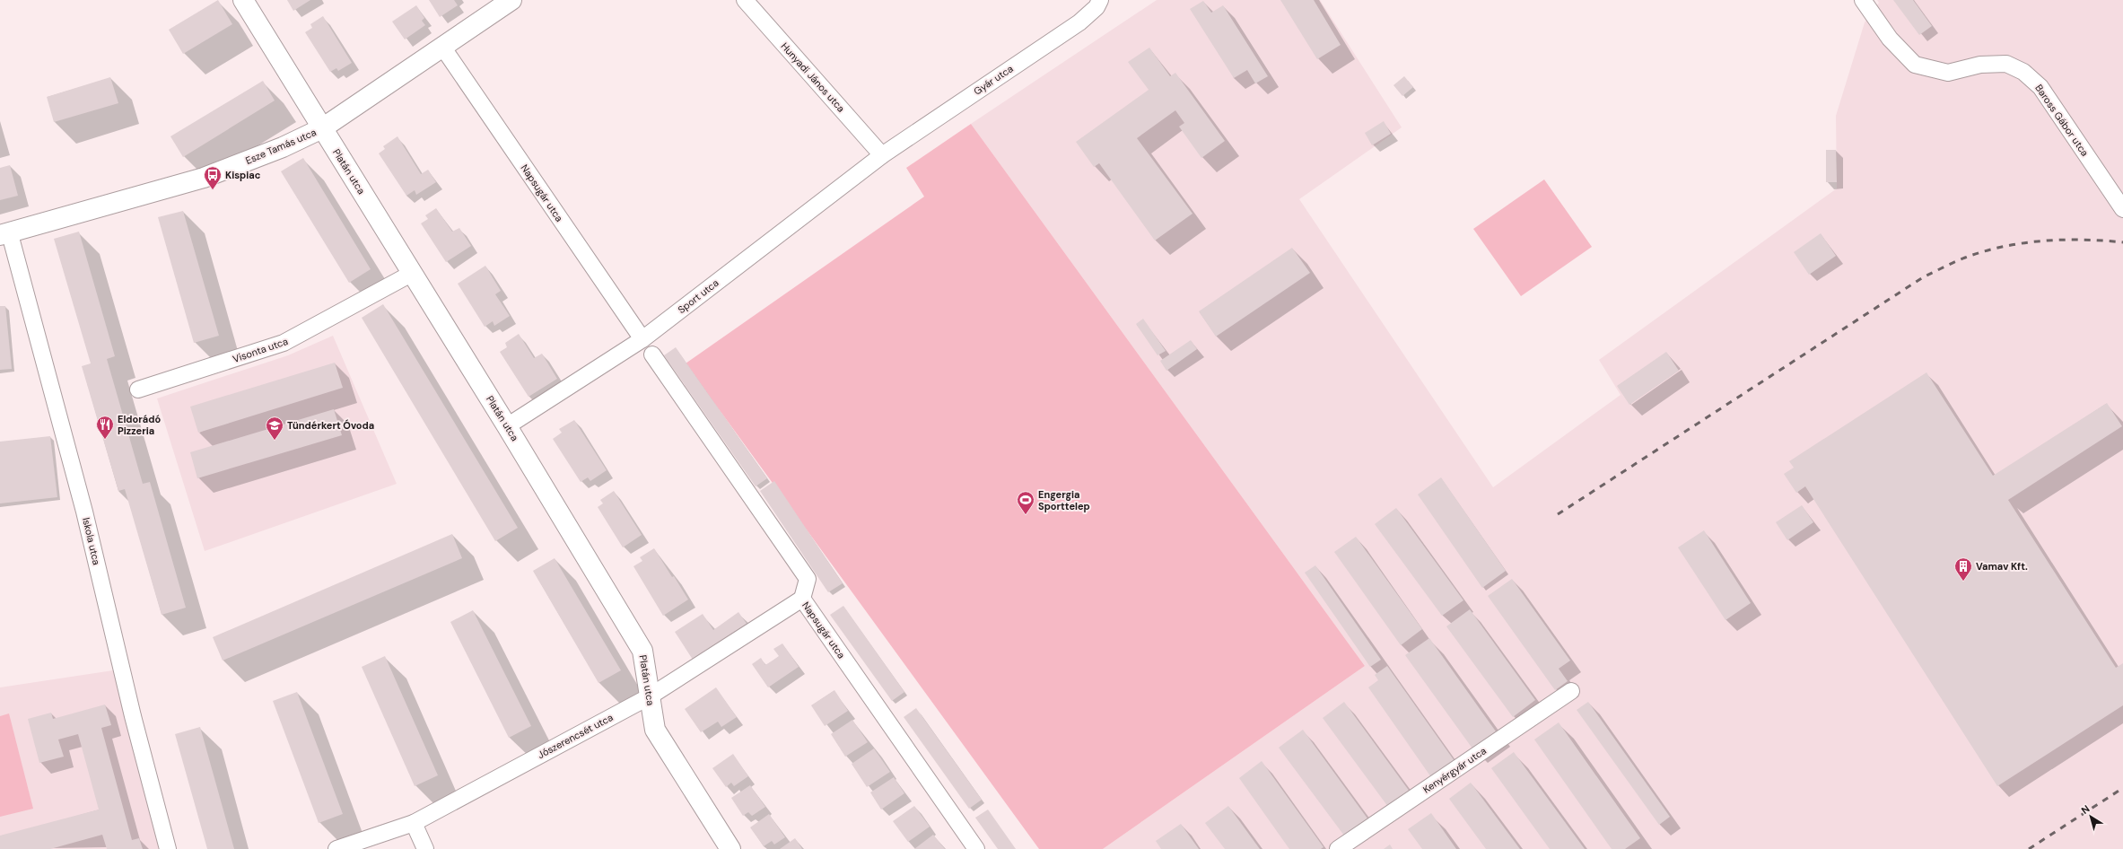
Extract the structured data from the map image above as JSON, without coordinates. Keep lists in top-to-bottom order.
{
  "streets": {
    "street": [
      "Hunyadi János utca",
      "Gyár utca",
      "Baross Gábor utca",
      "Esze Tamás utca",
      "Platán utca",
      "Napsugár utca",
      "Sport utca",
      "Visonta utca",
      "Iskola utca",
      "Jószerencsét utca",
      "Kenyérgyár utca"
    ]
  },
  "crossings": [
    ["Hunyadi János utca", "Gyár utca"],
    ["Hunyadi János utca", "Sport utca"],
    ["Gyár utca", "Sport utca"],
    ["Esze Tamás utca", "Platán utca"],
    ["Esze Tamás utca", "Napsugár utca"],
    ["Esze Tamás utca", "Iskola utca"],
    ["Platán utca", "Sport utca"],
    ["Platán utca", "Visonta utca"],
    ["Platán utca", "Jószerencsét utca"],
    ["Napsugár utca", "Sport utca"],
    ["Napsugár utca", "Jószerencsét utca"]
  ],
  "places": {
    "bus stop": ["Kispiac"],
    "restaurant": ["Eldorádó Pizzeria"],
    "school or university": ["Tündérkert Óvoda"],
    "sports": ["Engergia Sporttelep"],
    "building": ["Vamav Kft."]
  },
  "north": "top left"
}
